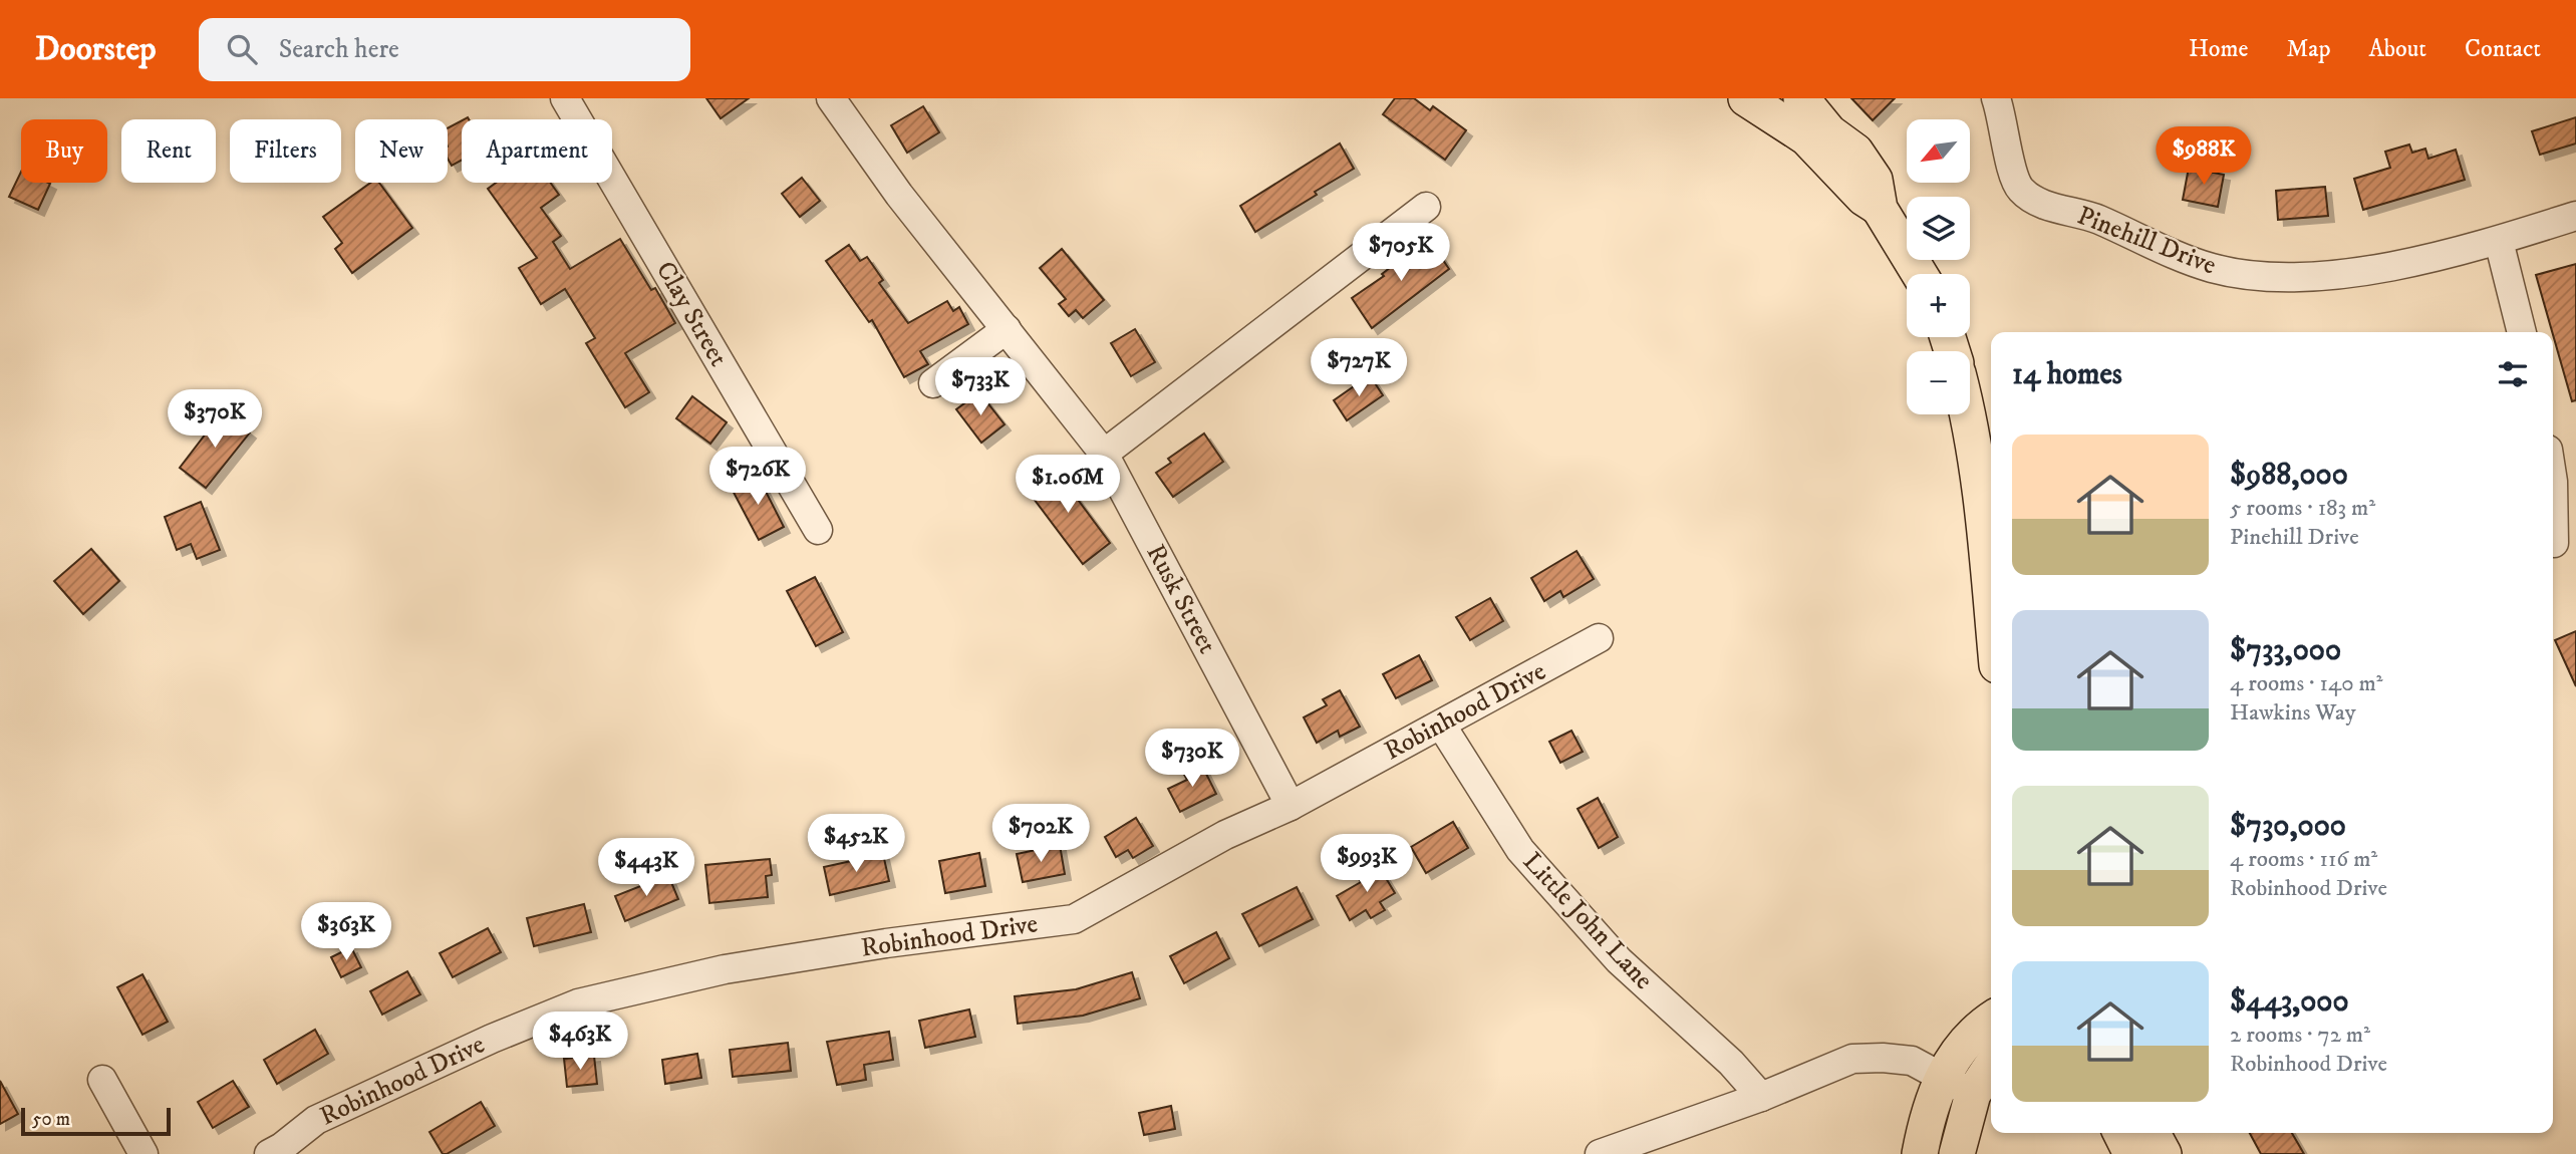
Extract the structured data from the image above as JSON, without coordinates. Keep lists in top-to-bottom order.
{
  "streets": {
    "street": [
      "Pinehill Drive",
      "Clay Street",
      "Rusk Street",
      "Robinhood Drive",
      "Little John Lane"
    ]
  },
  "crossings": [
    ["Rusk Street", "Robinhood Drive"],
    ["Robinhood Drive", "Little John Lane"]
  ],
  "scale_bar": "50 m",
  "north": "bottom left",
  "page": {
    "header": "Doorstep",
    "search": "Search here",
    "nav": [
      "Home",
      "Map",
      "About",
      "Contact"
    ],
    "map_buttons": ["+", "−"],
    "chip": [
      "Buy",
      "Rent",
      "Filters",
      "New",
      "Apartment"
    ],
    "price": [
      "$988K",
      "$705K",
      "$727K",
      "$733K",
      "$370K",
      "$726K",
      "$1.06M",
      "$730K",
      "$702K",
      "$452K",
      "$993K",
      "$443K",
      "$363K",
      "$463K"
    ],
    "heading": "14 homes",
    "list": [
      {
        "name": "$988,000",
        "note": "5 rooms · 183 m² · Pinehill Drive"
      },
      {
        "name": "$733,000",
        "note": "4 rooms · 140 m² · Hawkins Way"
      },
      {
        "name": "$730,000",
        "note": "4 rooms · 116 m² · Robinhood Drive"
      },
      {
        "name": "$443,000",
        "note": "2 rooms · 72 m² · Robinhood Drive"
      }
    ],
    "scale": "50 m"
  }
}
